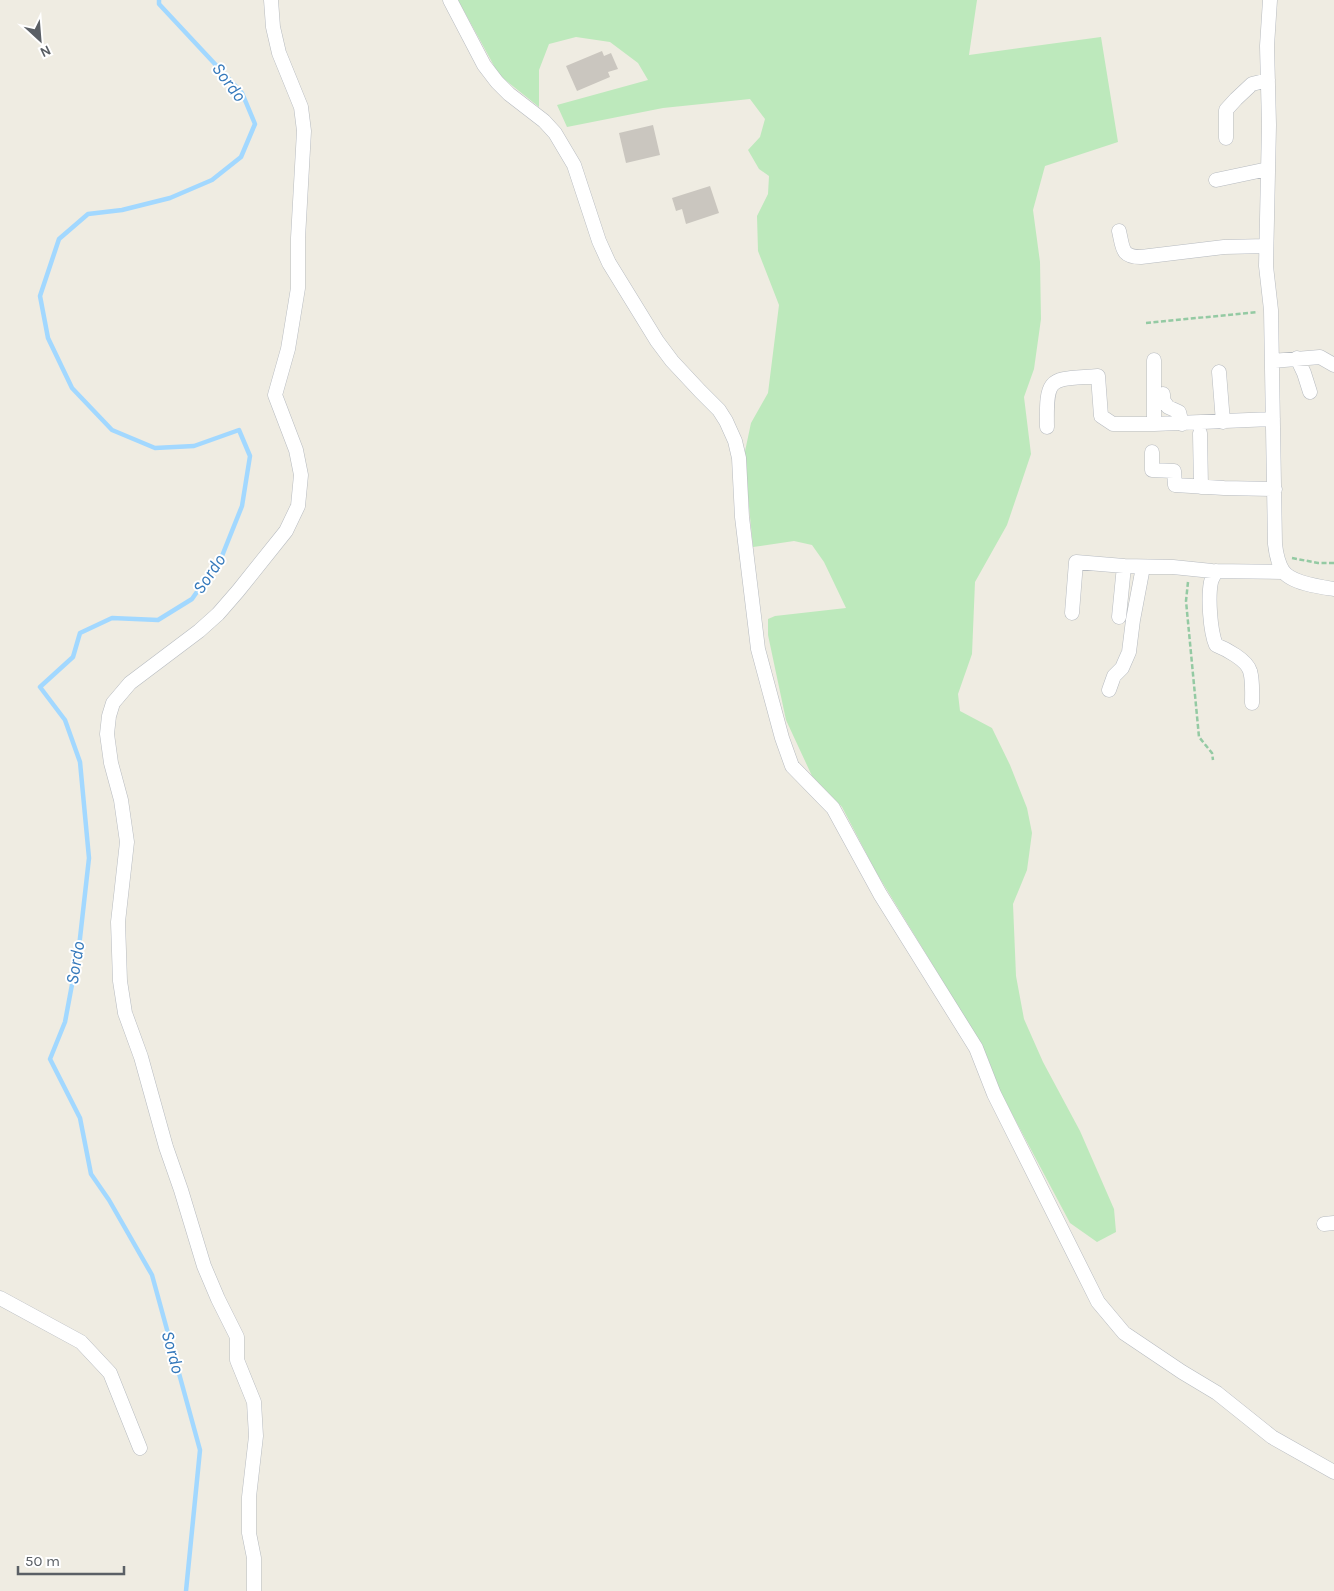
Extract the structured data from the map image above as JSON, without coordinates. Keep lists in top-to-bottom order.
{
  "water": ["Sordo"],
  "scale_bar": "50 m",
  "north": "bottom right"
}
